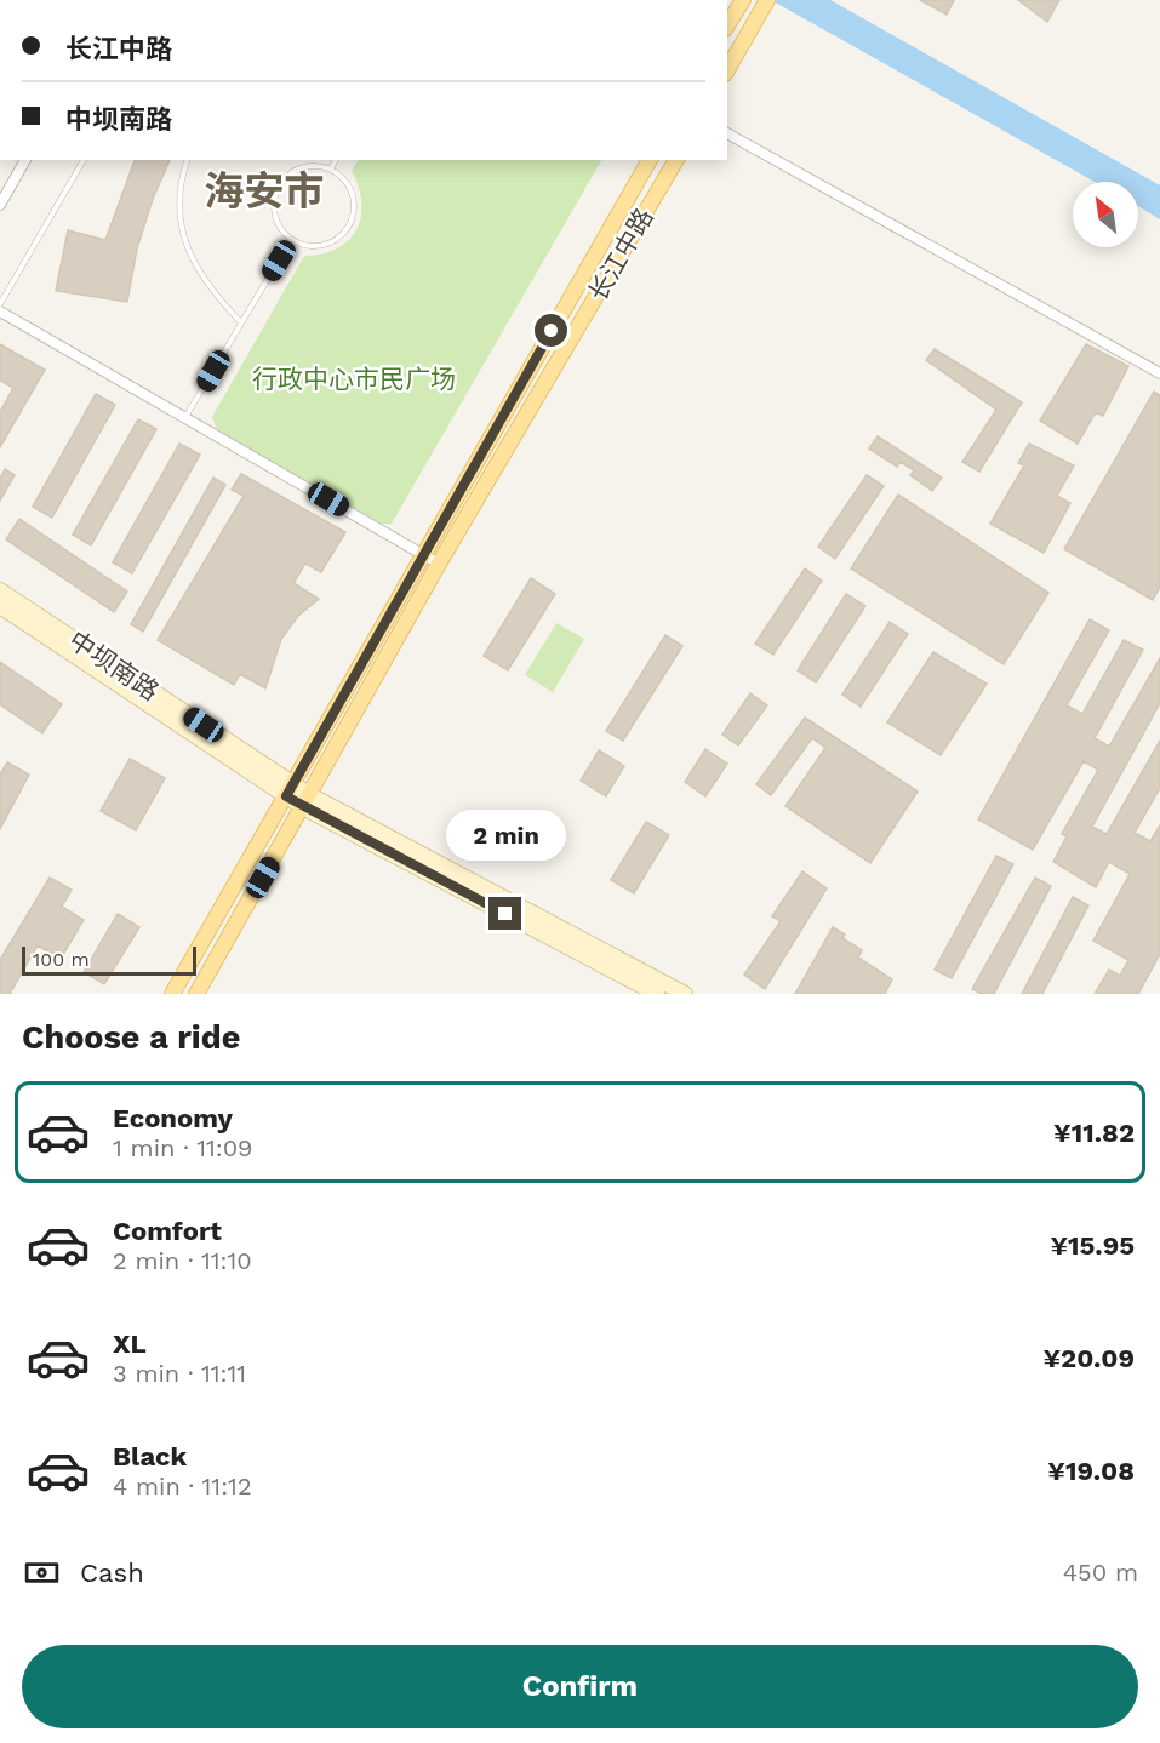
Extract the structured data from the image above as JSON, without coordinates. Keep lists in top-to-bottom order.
{
  "streets": {
    "main road": ["长江中路", "中坝南路"]
  },
  "crossings": [
    ["长江中路", "中坝南路"]
  ],
  "districts": ["海安市"],
  "parks": ["行政中心市民广场"],
  "scale_bar": "100 m",
  "north": "top left",
  "page": {
    "banner": ["长江中路", "中坝南路"],
    "bubble": "2 min",
    "scale": "100 m",
    "heading": "Choose a ride",
    "list": [
      {
        "name": "Economy",
        "note": "1 min · 11:09",
        "value": "¥11.82"
      },
      {
        "name": "Comfort",
        "note": "2 min · 11:10",
        "value": "¥15.95"
      },
      {
        "name": "XL",
        "note": "3 min · 11:11",
        "value": "¥20.09"
      },
      {
        "name": "Black",
        "note": "4 min · 11:12",
        "value": "¥19.08"
      }
    ],
    "pay": ["Cash", "450 m"],
    "buttons": "Confirm"
  }
}
